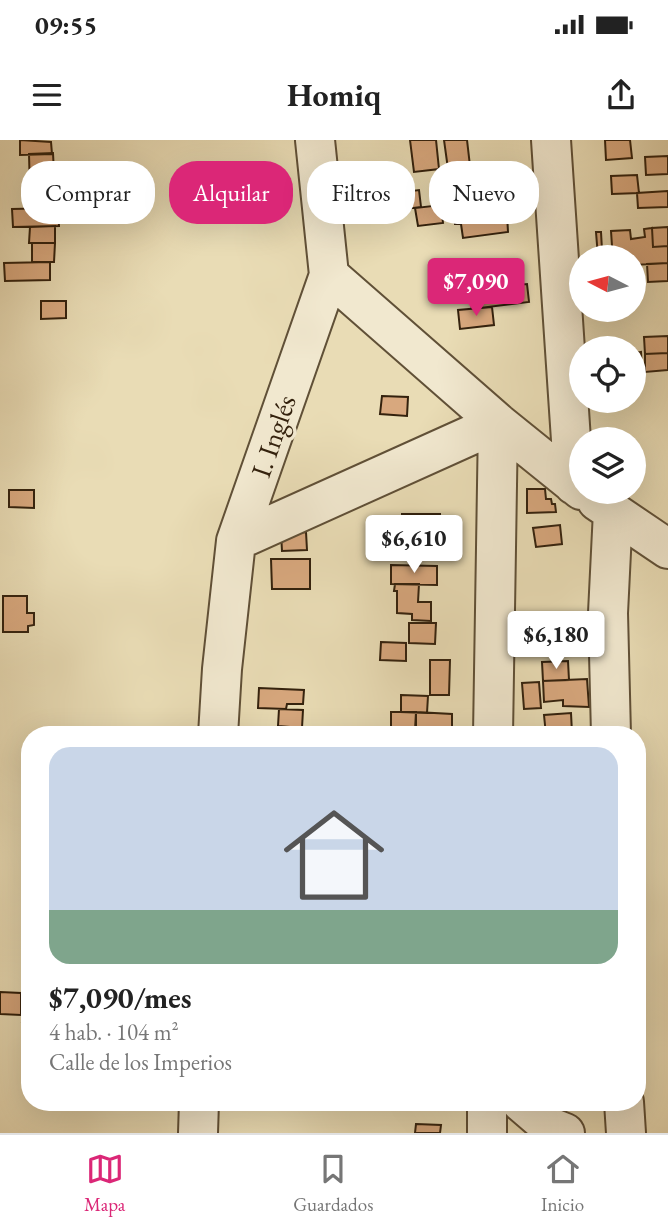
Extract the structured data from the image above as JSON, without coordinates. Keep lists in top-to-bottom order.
{
  "streets": {
    "street": ["I. Inglés"]
  },
  "north": "left",
  "page": {
    "status": "09:55",
    "header": "Homiq",
    "chip": [
      "Comprar",
      "Alquilar",
      "Filtros",
      "Nuevo"
    ],
    "price": ["$7,090", "$6,610", "$6,180"],
    "list": [
      {
        "name": "$7,090/mes",
        "note": "4 hab. · 104 m² · Calle de los Imperios"
      }
    ],
    "tabs": ["Mapa", "Guardados", "Inicio"]
  }
}
